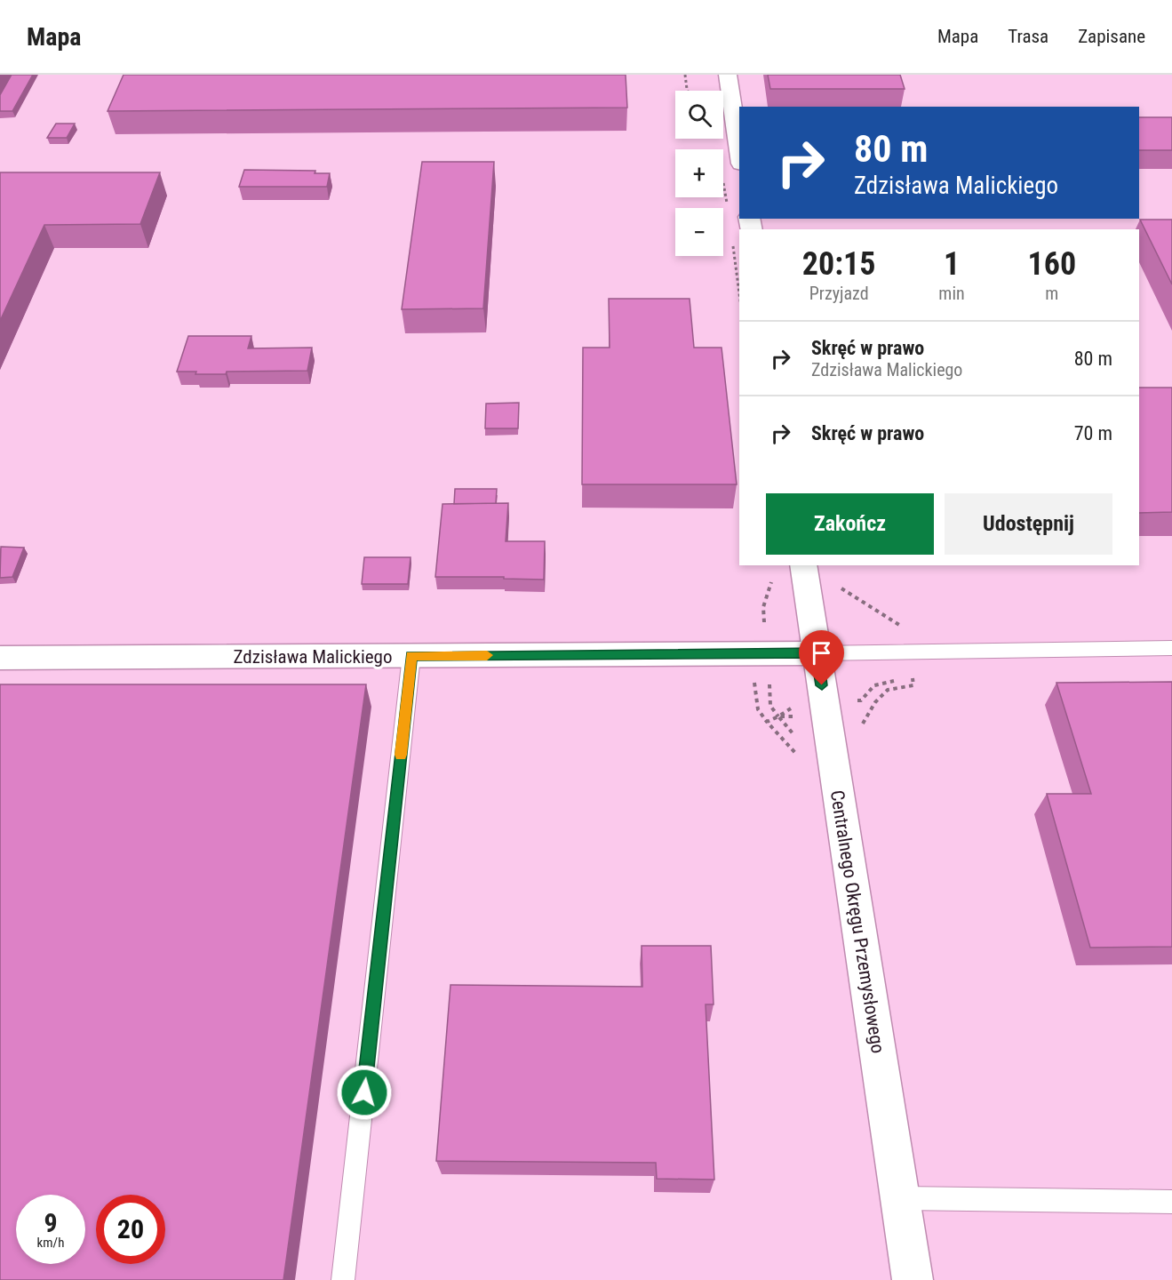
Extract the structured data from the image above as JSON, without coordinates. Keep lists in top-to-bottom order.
{
  "streets": {
    "street": ["Zdzisława Malickiego", "Centralnego Okręgu Przemysłowego"]
  },
  "crossings": [
    ["Zdzisława Malickiego", "Centralnego Okręgu Przemysłowego"]
  ],
  "page": {
    "header": "Mapa",
    "nav": ["Mapa", "Trasa", "Zapisane"],
    "map_buttons": ["+", "−"],
    "turn": ["80 m", "Zdzisława Malickiego"],
    "eta": [
      "20:15",
      "Przyjazd",
      "1",
      "min",
      "160",
      "m"
    ],
    "list": [
      {
        "name": "Skręć w prawo",
        "note": "Zdzisława Malickiego",
        "value": "80 m"
      },
      {
        "name": "Skręć w prawo",
        "value": "70 m"
      }
    ],
    "buttons": ["Zakończ", "Udostępnij"],
    "speed": "9 km/h",
    "limit": "20"
  }
}
